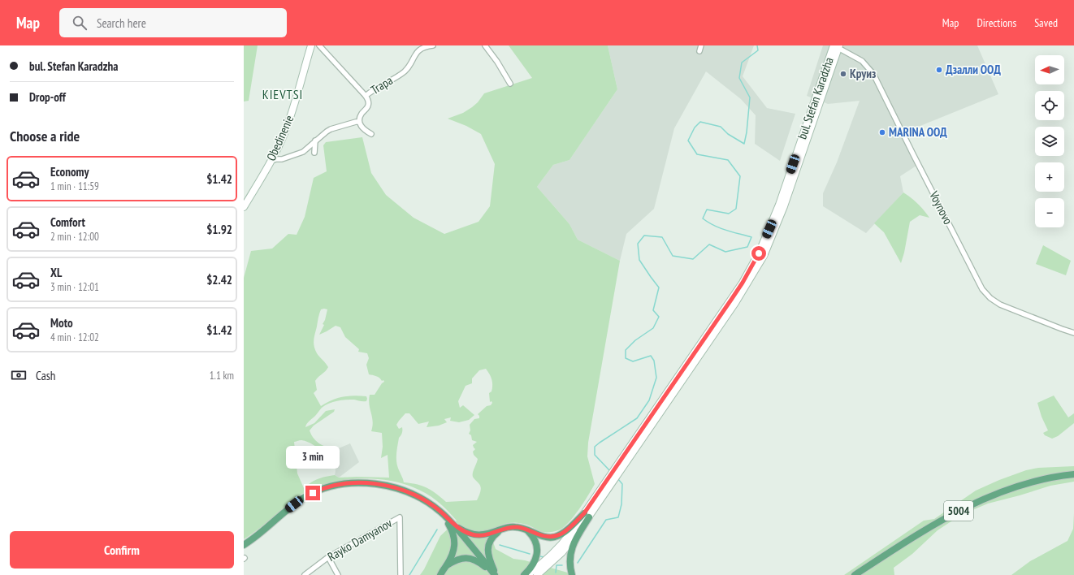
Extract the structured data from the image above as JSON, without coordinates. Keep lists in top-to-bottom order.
{
  "streets": {
    "main road": ["bul. Stefan Karadzha", "Obedinenie", "5004"],
    "street": ["Trapa", "Voynovo", "Rayko Damyanov"]
  },
  "crossings": [
    ["bul. Stefan Karadzha", "Voynovo"]
  ],
  "districts": ["KIEVTSI"],
  "places": ["Дзалли ООД", "Круиз", "MARINA ООД"],
  "north": "left",
  "page": {
    "header": "Map",
    "search": "Search here",
    "nav": ["Map", "Directions", "Saved"],
    "banner": ["bul. Stefan Karadzha", "Drop-off"],
    "map_buttons": ["+", "−"],
    "heading": "Choose a ride",
    "list": [
      {
        "name": "Economy",
        "note": "1 min · 11:59",
        "value": "$1.42"
      },
      {
        "name": "Comfort",
        "note": "2 min · 12:00",
        "value": "$1.92"
      },
      {
        "name": "XL",
        "note": "3 min · 12:01",
        "value": "$2.42"
      },
      {
        "name": "Moto",
        "note": "4 min · 12:02",
        "value": "$1.42"
      }
    ],
    "pay": ["Cash", "1.1 km"],
    "bubble": "3 min",
    "buttons": "Confirm"
  }
}
